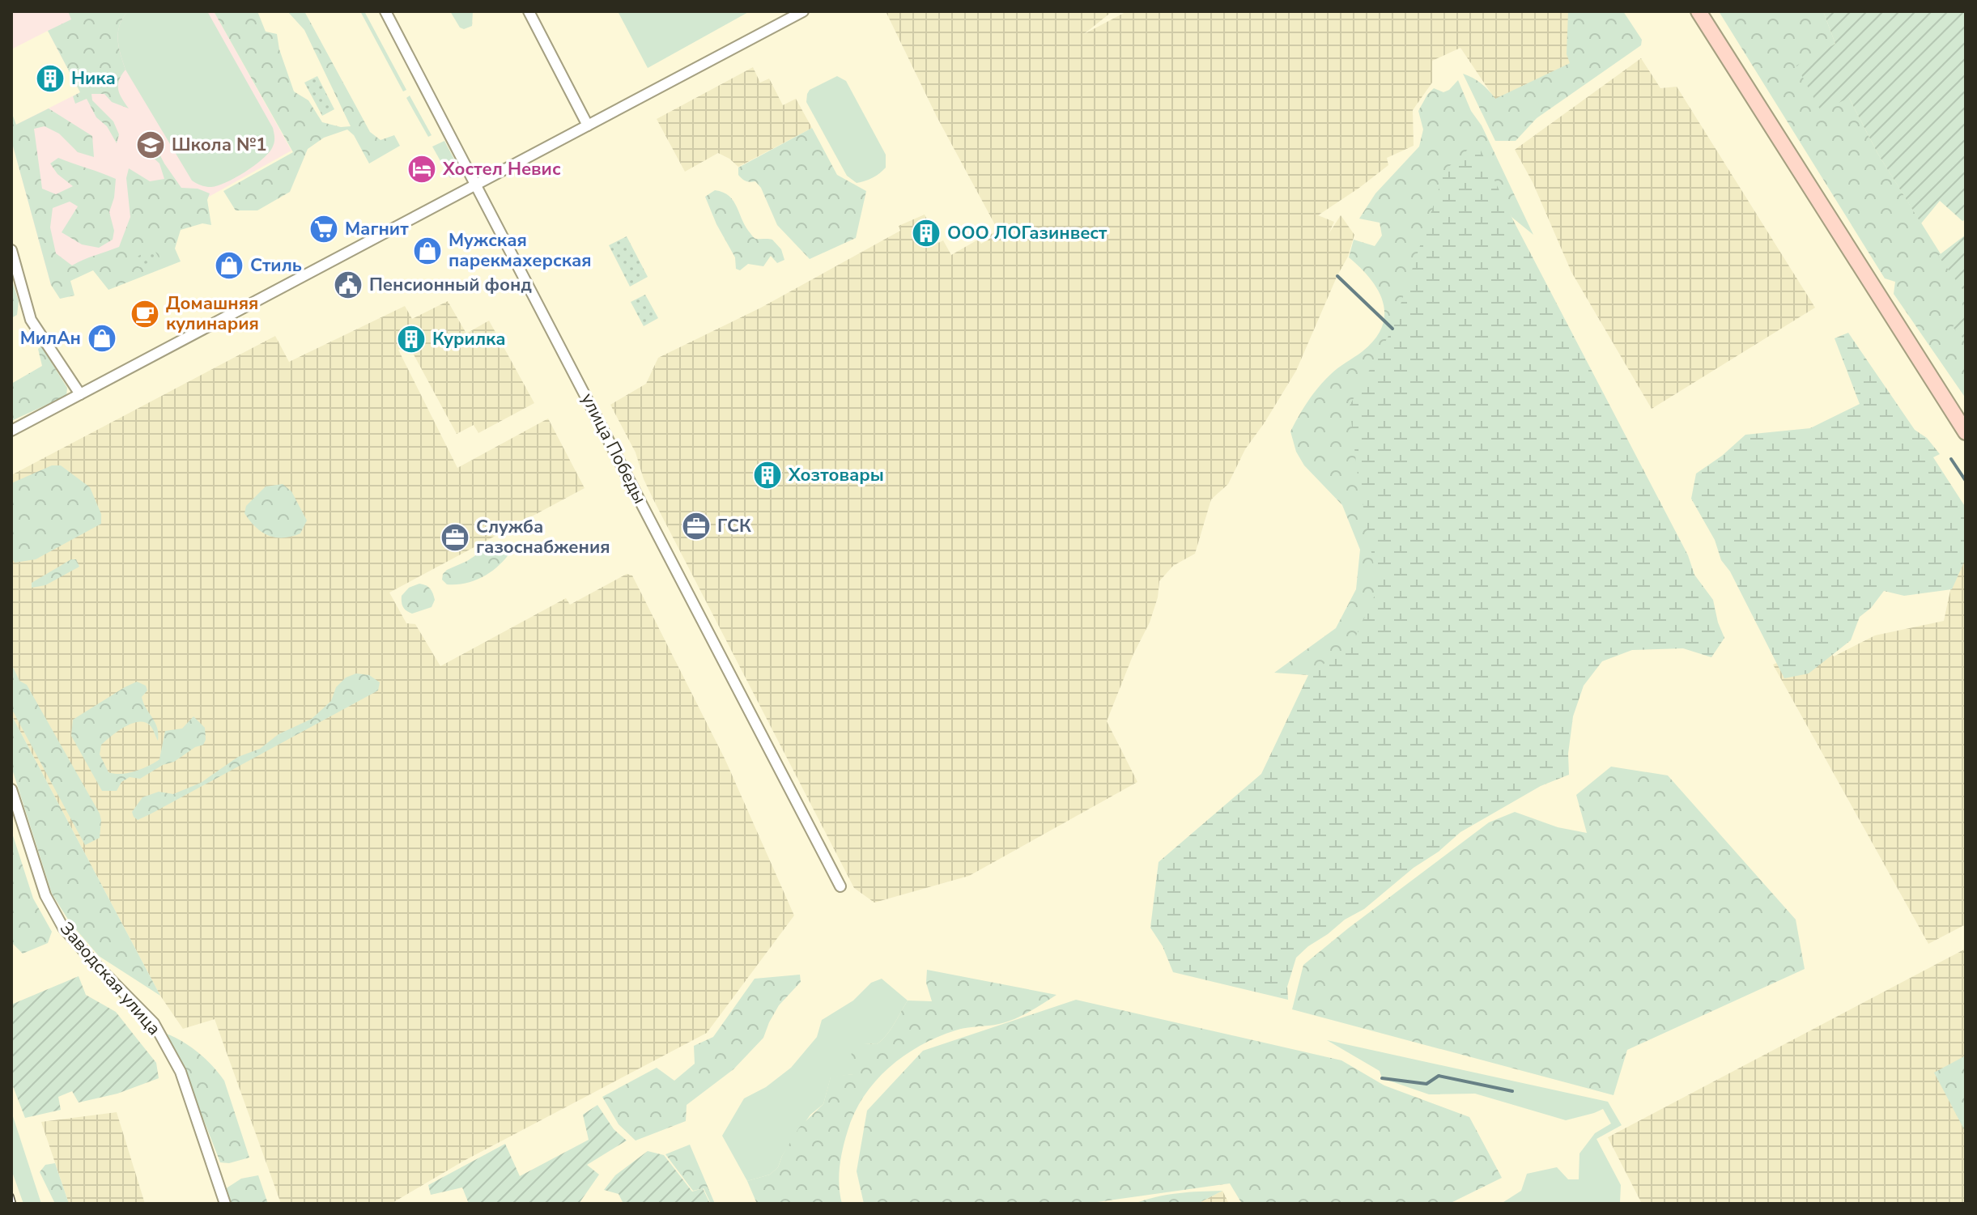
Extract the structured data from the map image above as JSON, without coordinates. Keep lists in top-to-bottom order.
{
  "streets": {
    "street": ["улица Победы", "Заводская улица"]
  },
  "places": {
    "building": [
      "Ника",
      "ООО ЛОГазинвест",
      "Курилка",
      "Хозтовары"
    ],
    "school or university": ["Школа №1"],
    "hotel": ["Хостел Невис"],
    "supermarket": ["Магнит"],
    "shop": ["Мужская парекмахерская", "Стиль", "МилАн"],
    "public building": ["Пенсионный фонд"],
    "cafe": ["Домашняя кулинария"],
    "office": ["ГСК", "Служба газоснабжения"]
  }
}
